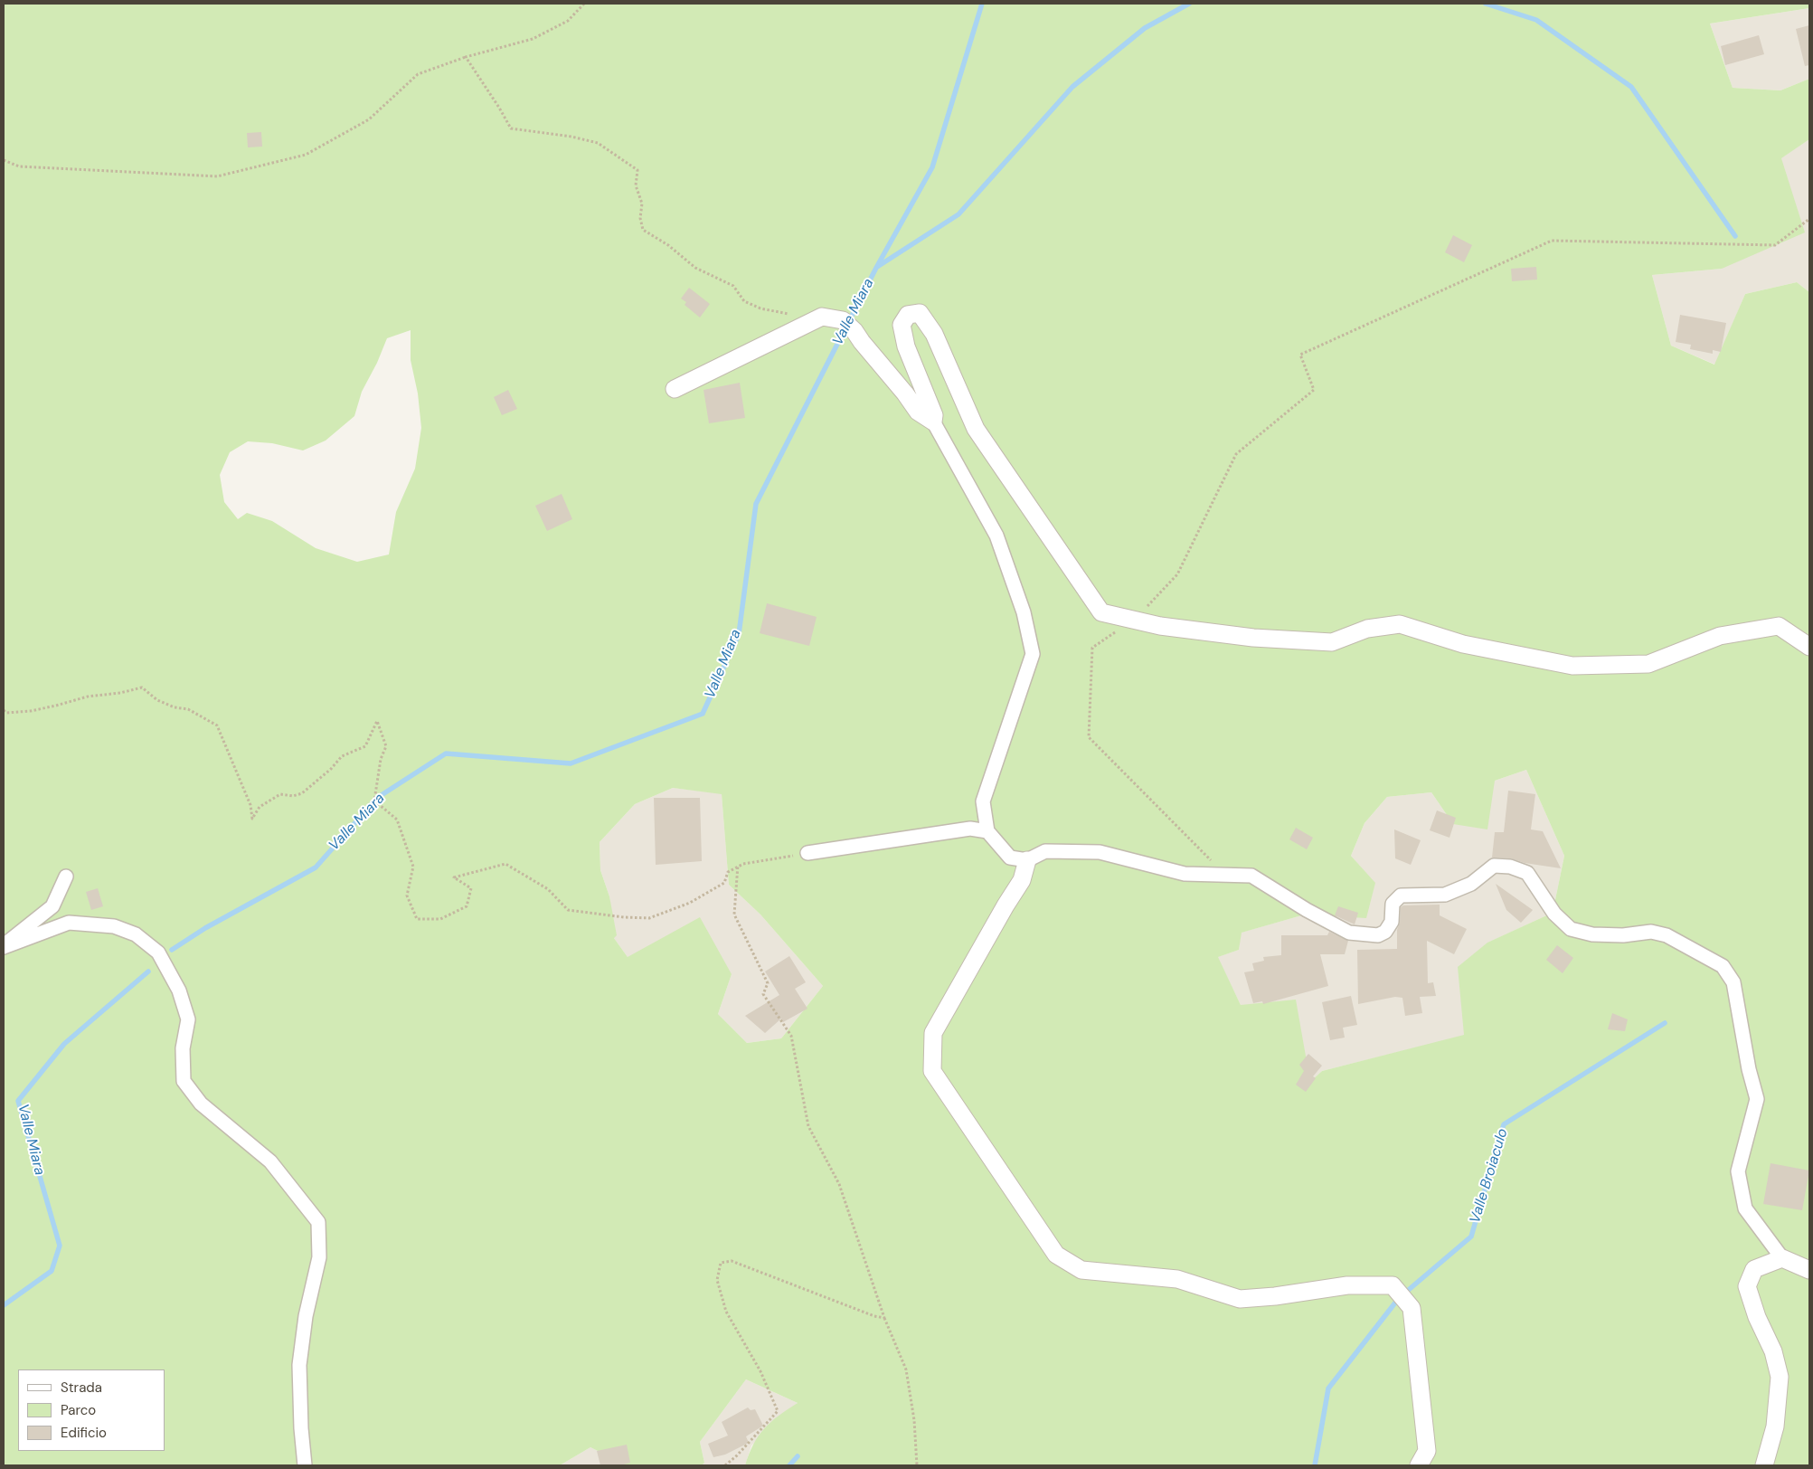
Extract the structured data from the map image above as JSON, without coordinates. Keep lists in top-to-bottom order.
{
  "water": ["Valle Miara", "Valle Broiaculo"],
  "legend": ["Strada", "Parco", "Edificio"]
}
